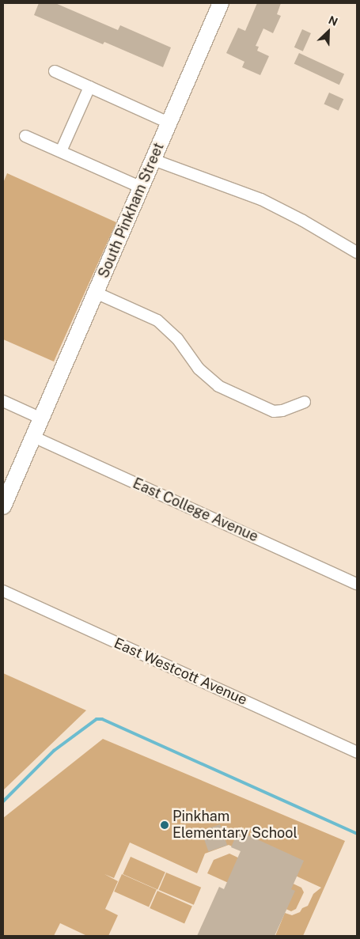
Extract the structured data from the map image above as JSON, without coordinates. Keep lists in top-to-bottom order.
{
  "streets": {
    "street": ["South Pinkham Street", "East College Avenue", "East Westcott Avenue"]
  },
  "crossings": [
    ["South Pinkham Street", "East College Avenue"]
  ],
  "places": ["Pinkham Elementary School"],
  "north": "top right"
}
